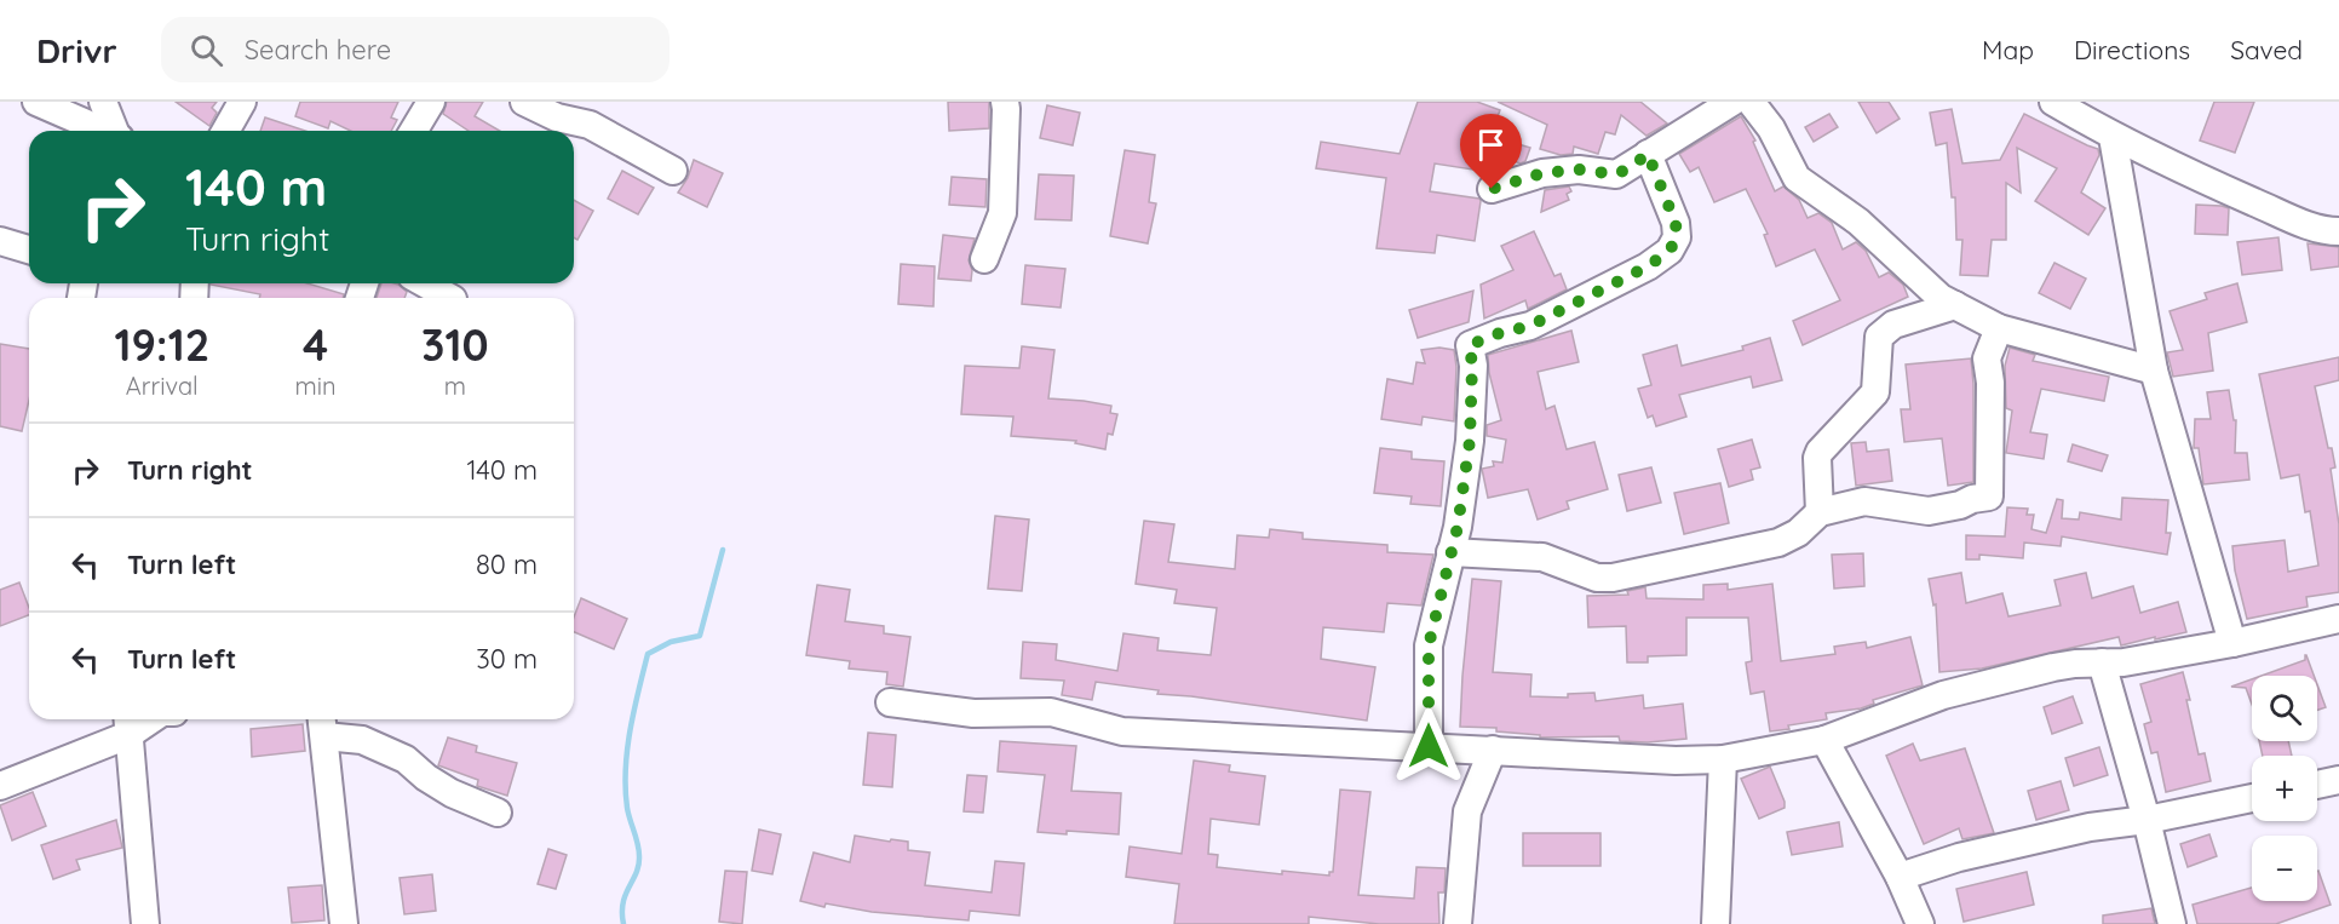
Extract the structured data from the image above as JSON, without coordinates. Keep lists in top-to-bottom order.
{
  "page": {
    "header": "Drivr",
    "search": "Search here",
    "nav": ["Map", "Directions", "Saved"],
    "turn": ["140 m", "Turn right"],
    "eta": [
      "19:12",
      "Arrival",
      "4",
      "min",
      "310",
      "m"
    ],
    "list": [
      {
        "name": "Turn right",
        "value": "140 m"
      },
      {
        "name": "Turn left",
        "value": "80 m"
      },
      {
        "name": "Turn left",
        "value": "30 m"
      }
    ],
    "map_buttons": ["+", "−"]
  }
}
